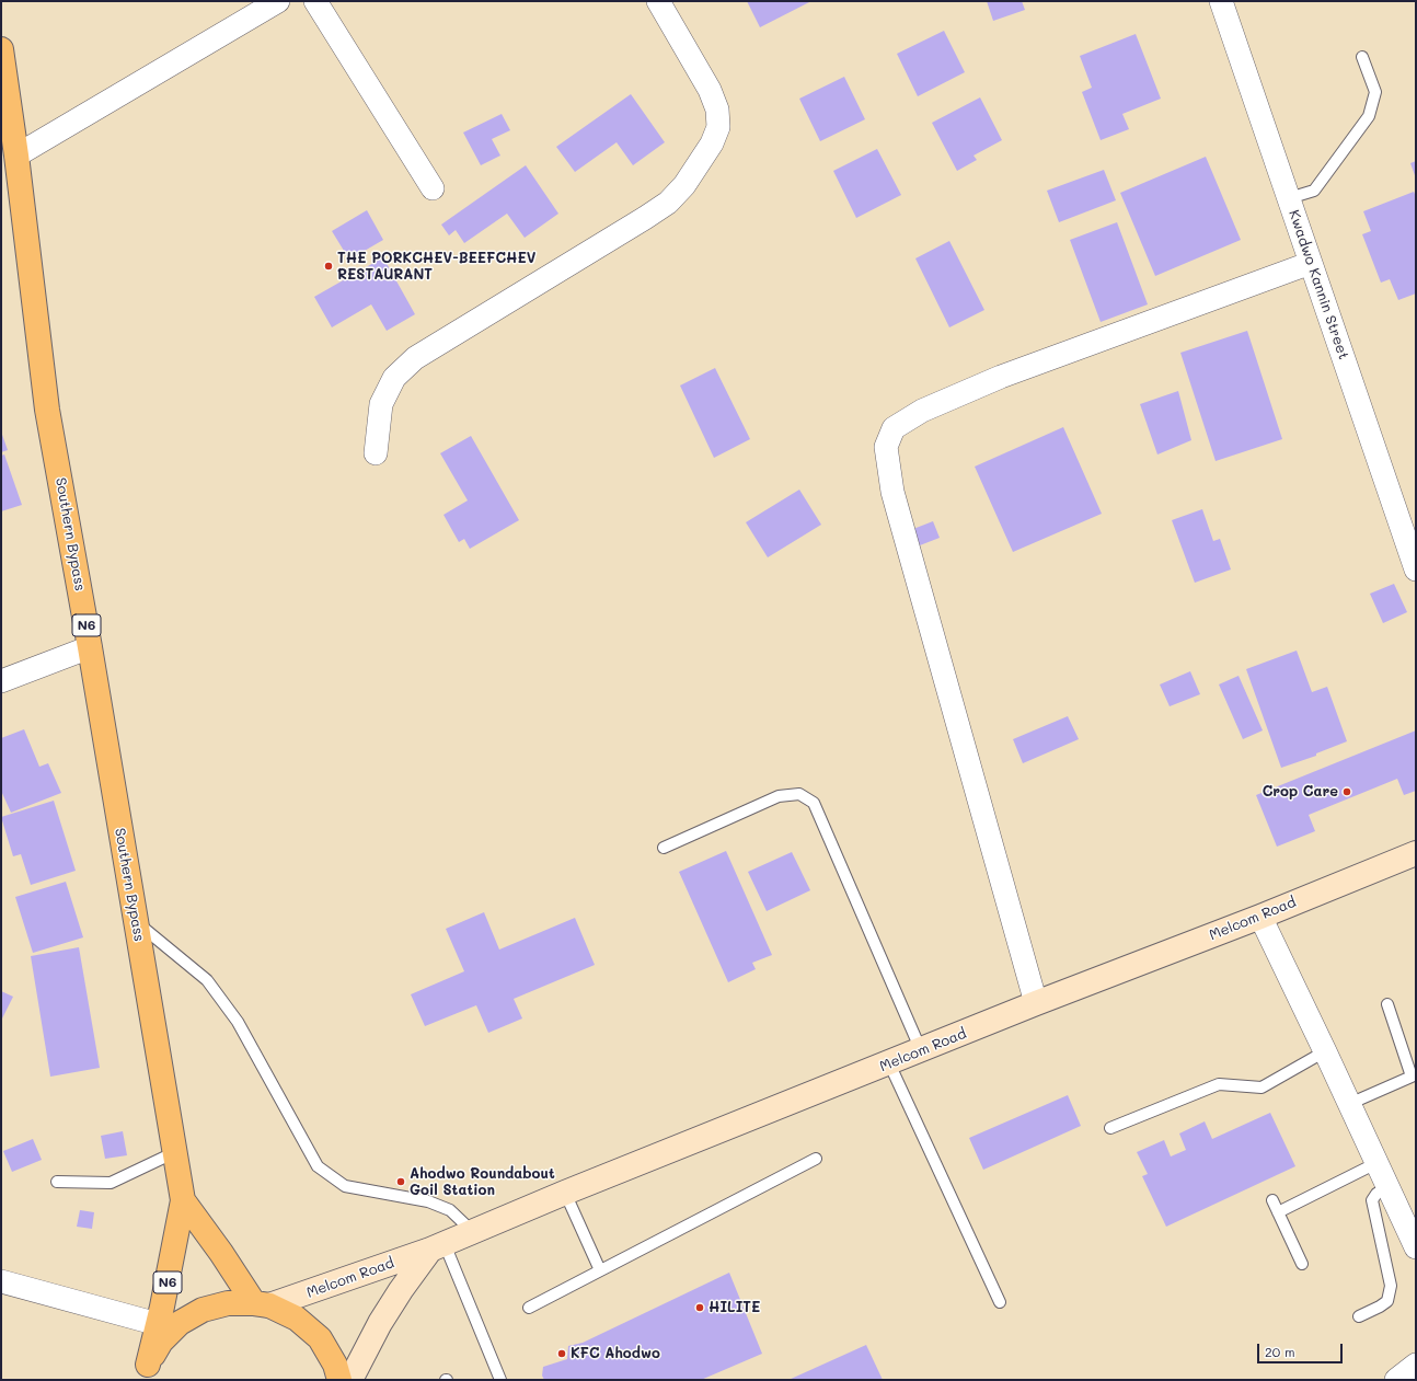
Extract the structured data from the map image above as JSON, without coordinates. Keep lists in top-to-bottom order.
{
  "streets": {
    "highway": ["Southern Bypass", "N6"],
    "main road": ["Melcom Road"],
    "street": ["Kwadwo Kannin Street"]
  },
  "crossings": [
    ["Southern Bypass", "N6"],
    ["Southern Bypass", "Melcom Road"],
    ["N6", "Melcom Road"]
  ],
  "places": [
    "THE PORKCHEV-BEEFCHEV RESTAURANT",
    "Crop Care",
    "Ahodwo Roundabout Goil Station",
    "HILITE",
    "KFC Ahodwo"
  ],
  "scale_bar": "20 m"
}
